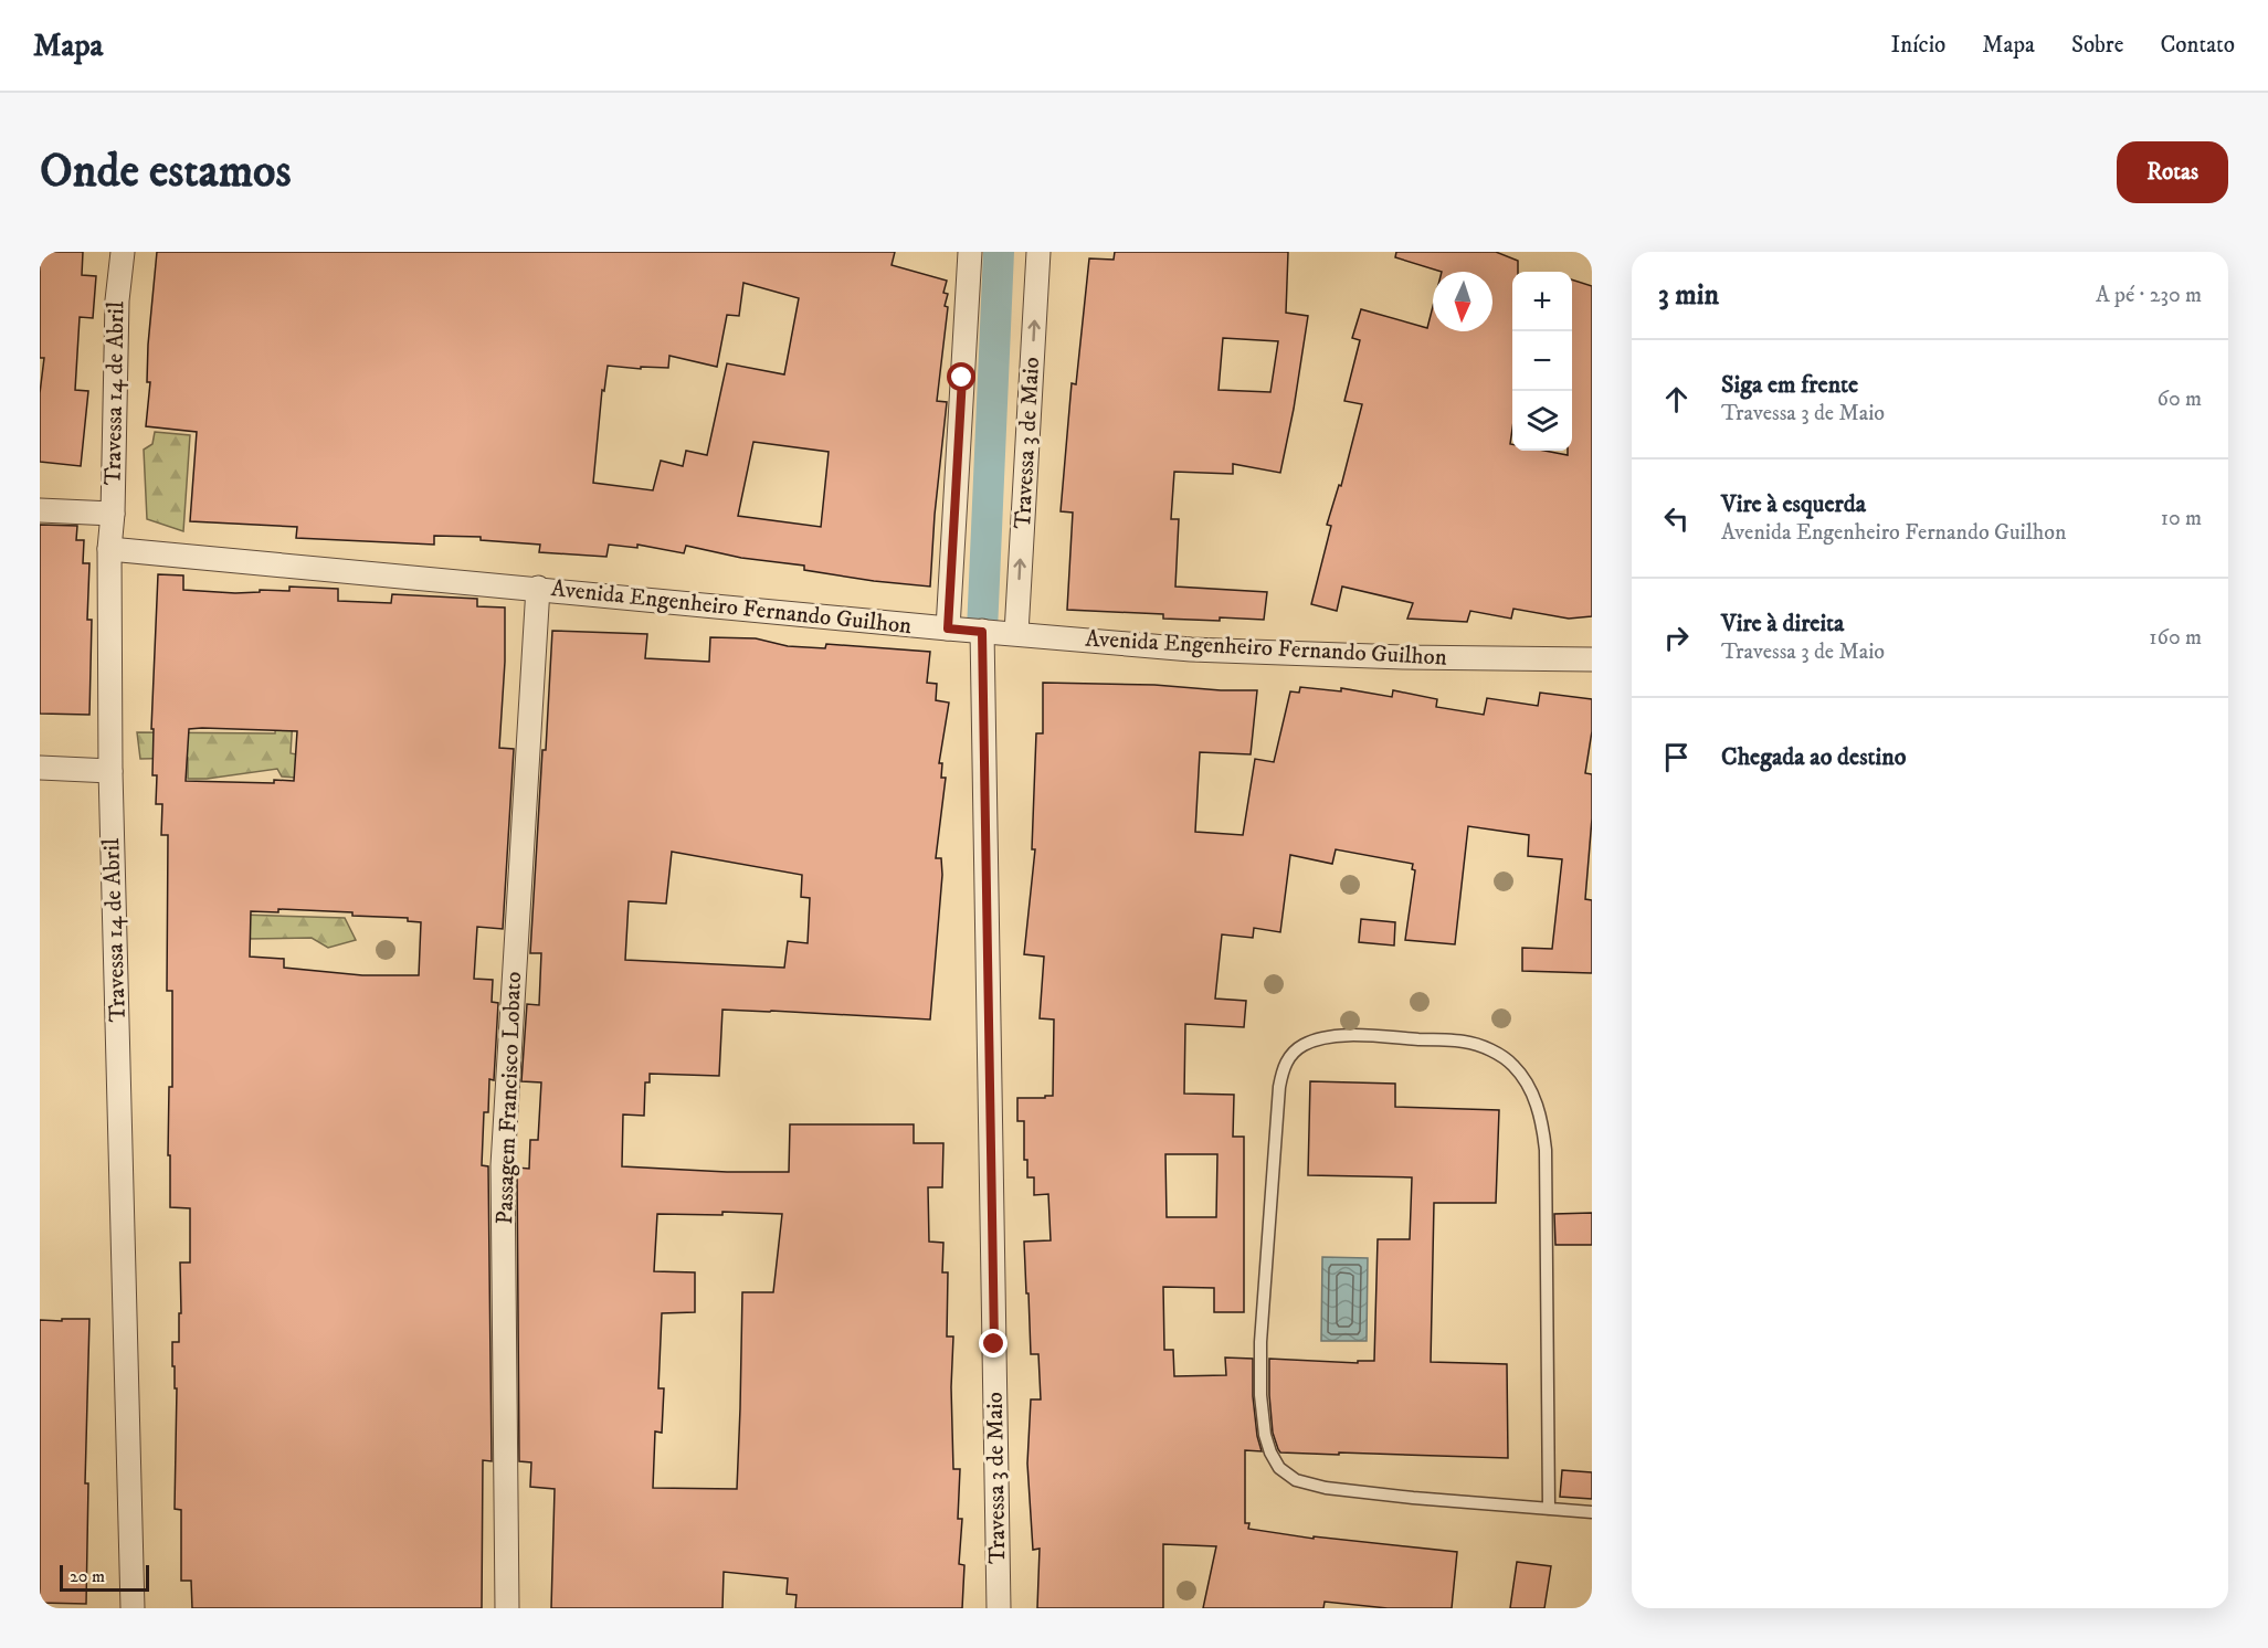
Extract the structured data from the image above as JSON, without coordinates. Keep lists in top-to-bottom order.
{
  "streets": {
    "street": [
      "Travessa 14 de Abril",
      "Travessa 3 de Maio",
      "Avenida Engenheiro Fernando Guilhon",
      "Passagem Francisco Lobato"
    ]
  },
  "crossings": [
    ["Travessa 14 de Abril", "Avenida Engenheiro Fernando Guilhon"],
    ["Travessa 3 de Maio", "Avenida Engenheiro Fernando Guilhon"],
    ["Avenida Engenheiro Fernando Guilhon", "Passagem Francisco Lobato"]
  ],
  "scale_bar": "20 m",
  "north": "bottom",
  "page": {
    "header": "Mapa",
    "nav": [
      "Início",
      "Mapa",
      "Sobre",
      "Contato"
    ],
    "buttons": "Rotas",
    "title": "Onde estamos",
    "heading": ["3 min", "A pé · 230 m"],
    "map_buttons": ["+", "−"],
    "list": [
      ["Siga em frente", "Travessa 3 de Maio", "60 m"],
      ["Vire à esquerda", "Avenida Engenheiro Fernando Guilhon", "10 m"],
      ["Vire à direita", "Travessa 3 de Maio", "160 m"],
      "Chegada ao destino"
    ],
    "scale": "20 m"
  }
}
